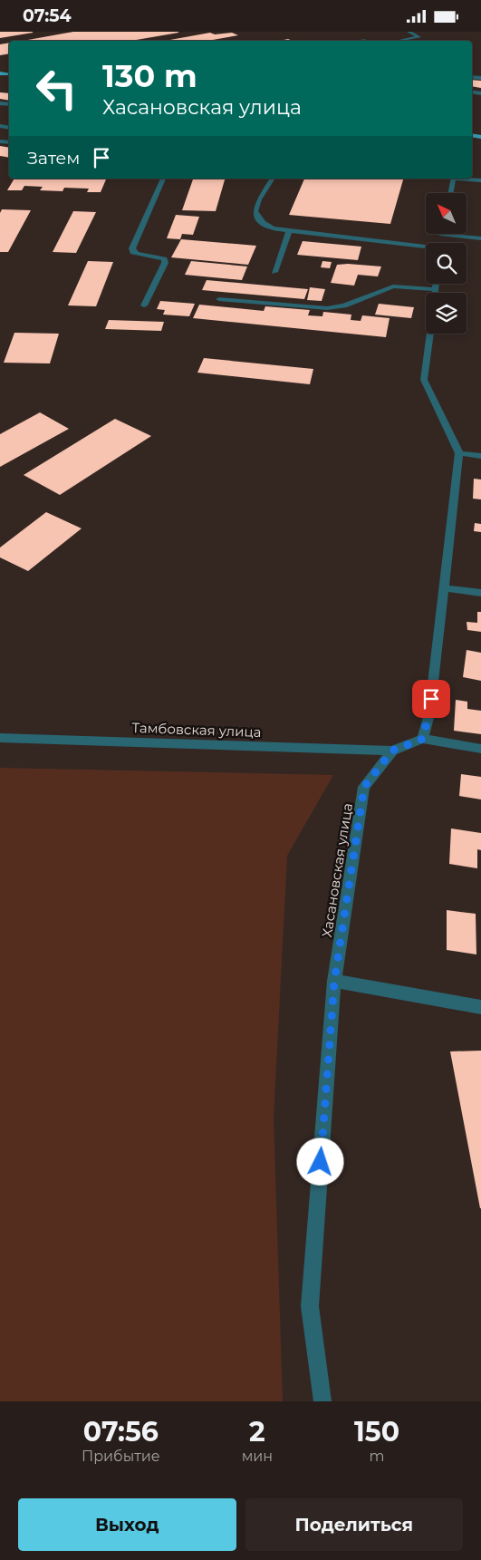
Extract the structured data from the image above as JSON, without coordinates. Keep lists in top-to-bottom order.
{
  "streets": {
    "street": ["Тамбовская улица", "Хасановская улица"]
  },
  "crossings": [
    ["Тамбовская улица", "Хасановская улица"]
  ],
  "north": "top left",
  "page": {
    "status": "07:54",
    "turn": ["130 m", "Хасановская улица"],
    "then": "Затем",
    "eta": [
      "07:56",
      "Прибытие",
      "2",
      "мин",
      "150",
      "m"
    ],
    "buttons": ["Выход", "Поделиться"]
  }
}
